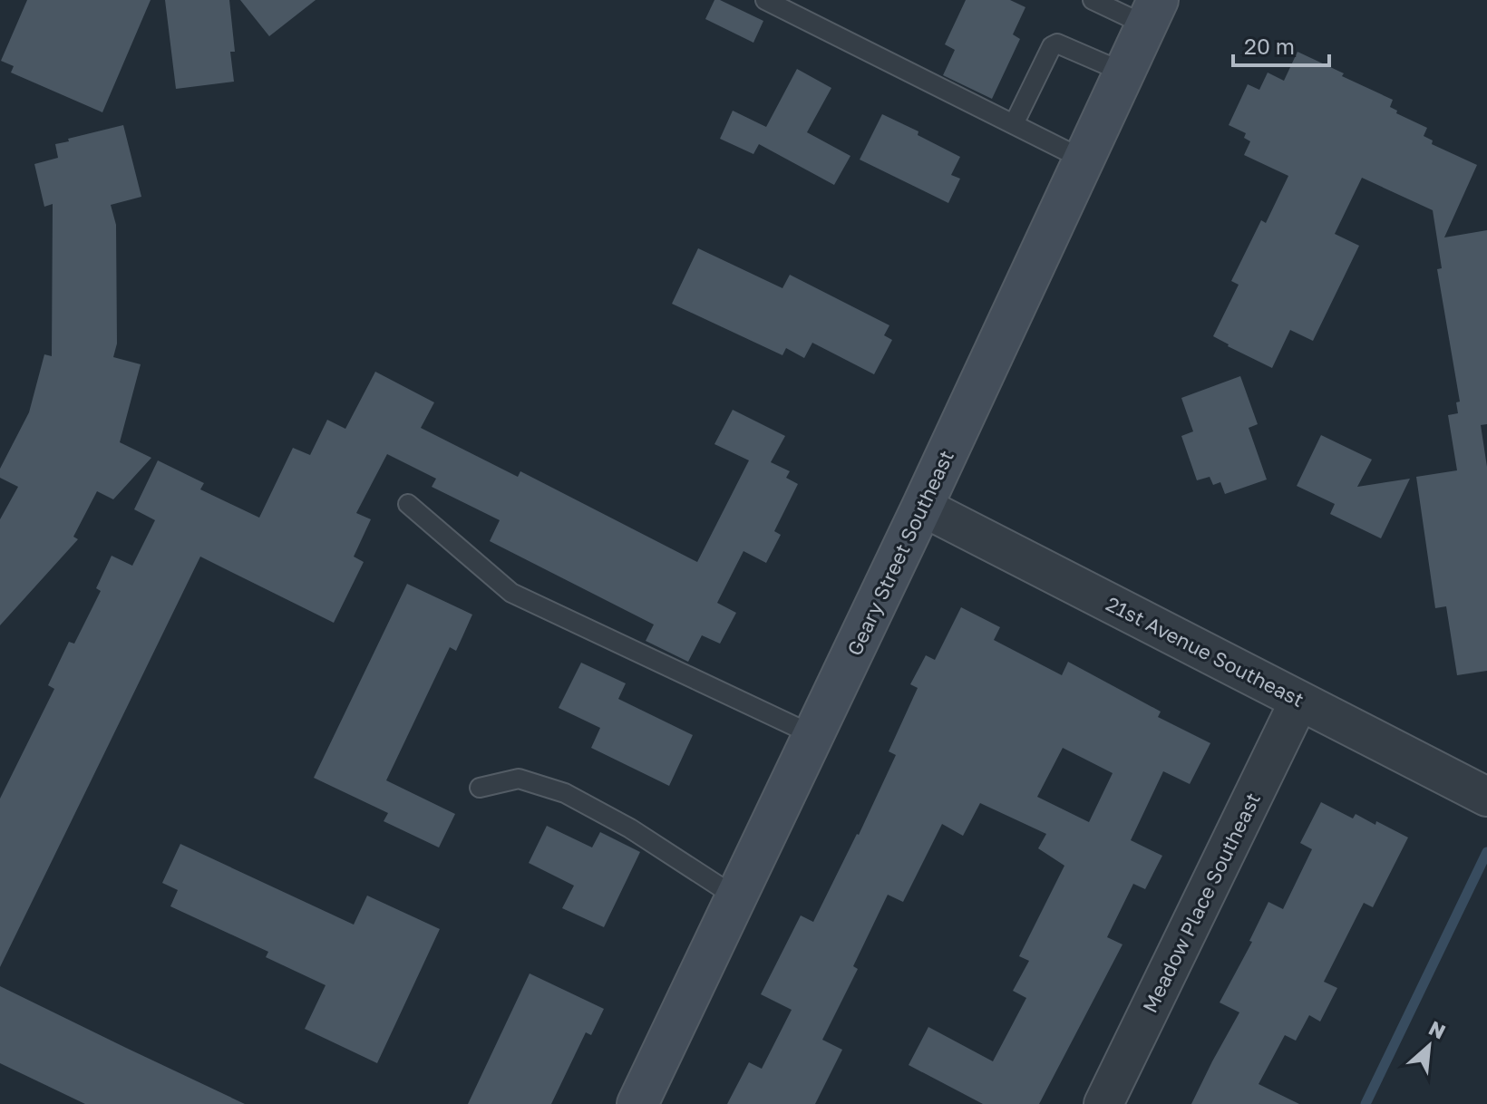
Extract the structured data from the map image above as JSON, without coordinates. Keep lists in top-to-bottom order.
{
  "streets": {
    "main road": ["Geary Street Southeast"],
    "street": ["21st Avenue Southeast", "Meadow Place Southeast"]
  },
  "crossings": [
    ["Geary Street Southeast", "21st Avenue Southeast"],
    ["21st Avenue Southeast", "Meadow Place Southeast"]
  ],
  "scale_bar": "20 m",
  "north": "top right"
}
